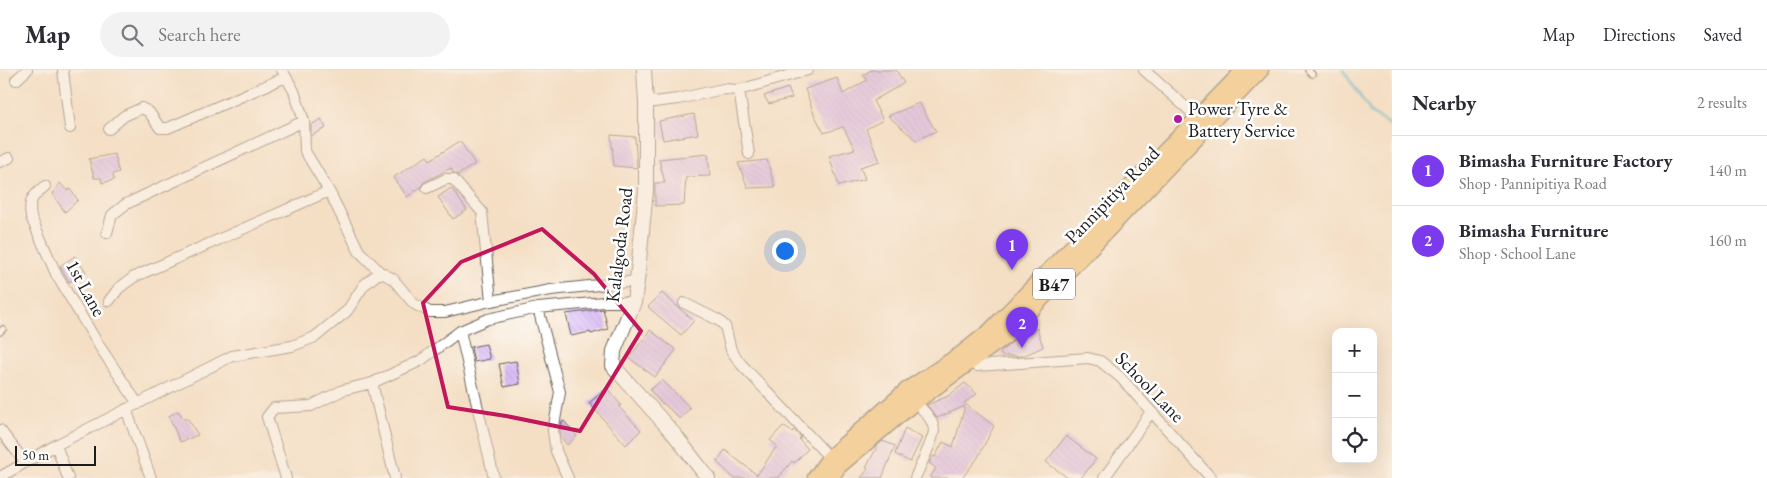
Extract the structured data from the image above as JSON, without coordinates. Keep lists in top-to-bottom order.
{
  "streets": {
    "main road": ["Pannipitiya Road", "B47"],
    "street": ["Kalalgoda Road", "1st Lane", "School Lane"]
  },
  "crossings": [
    ["Pannipitiya Road", "School Lane"]
  ],
  "places": ["Power Tyre & Battery Service"],
  "scale_bar": "50 m",
  "page": {
    "header": "Map",
    "search": "Search here",
    "nav": ["Map", "Directions", "Saved"],
    "heading": ["Nearby", "2 results"],
    "list": [
      {
        "mark": "1",
        "name": "Bimasha Furniture Factory",
        "note": "Shop · Pannipitiya Road",
        "value": "140 m"
      },
      {
        "mark": "2",
        "name": "Bimasha Furniture",
        "note": "Shop · School Lane",
        "value": "160 m"
      }
    ],
    "pins": ["1", "2"],
    "map_buttons": ["+", "−"],
    "scale": "50 m"
  }
}
